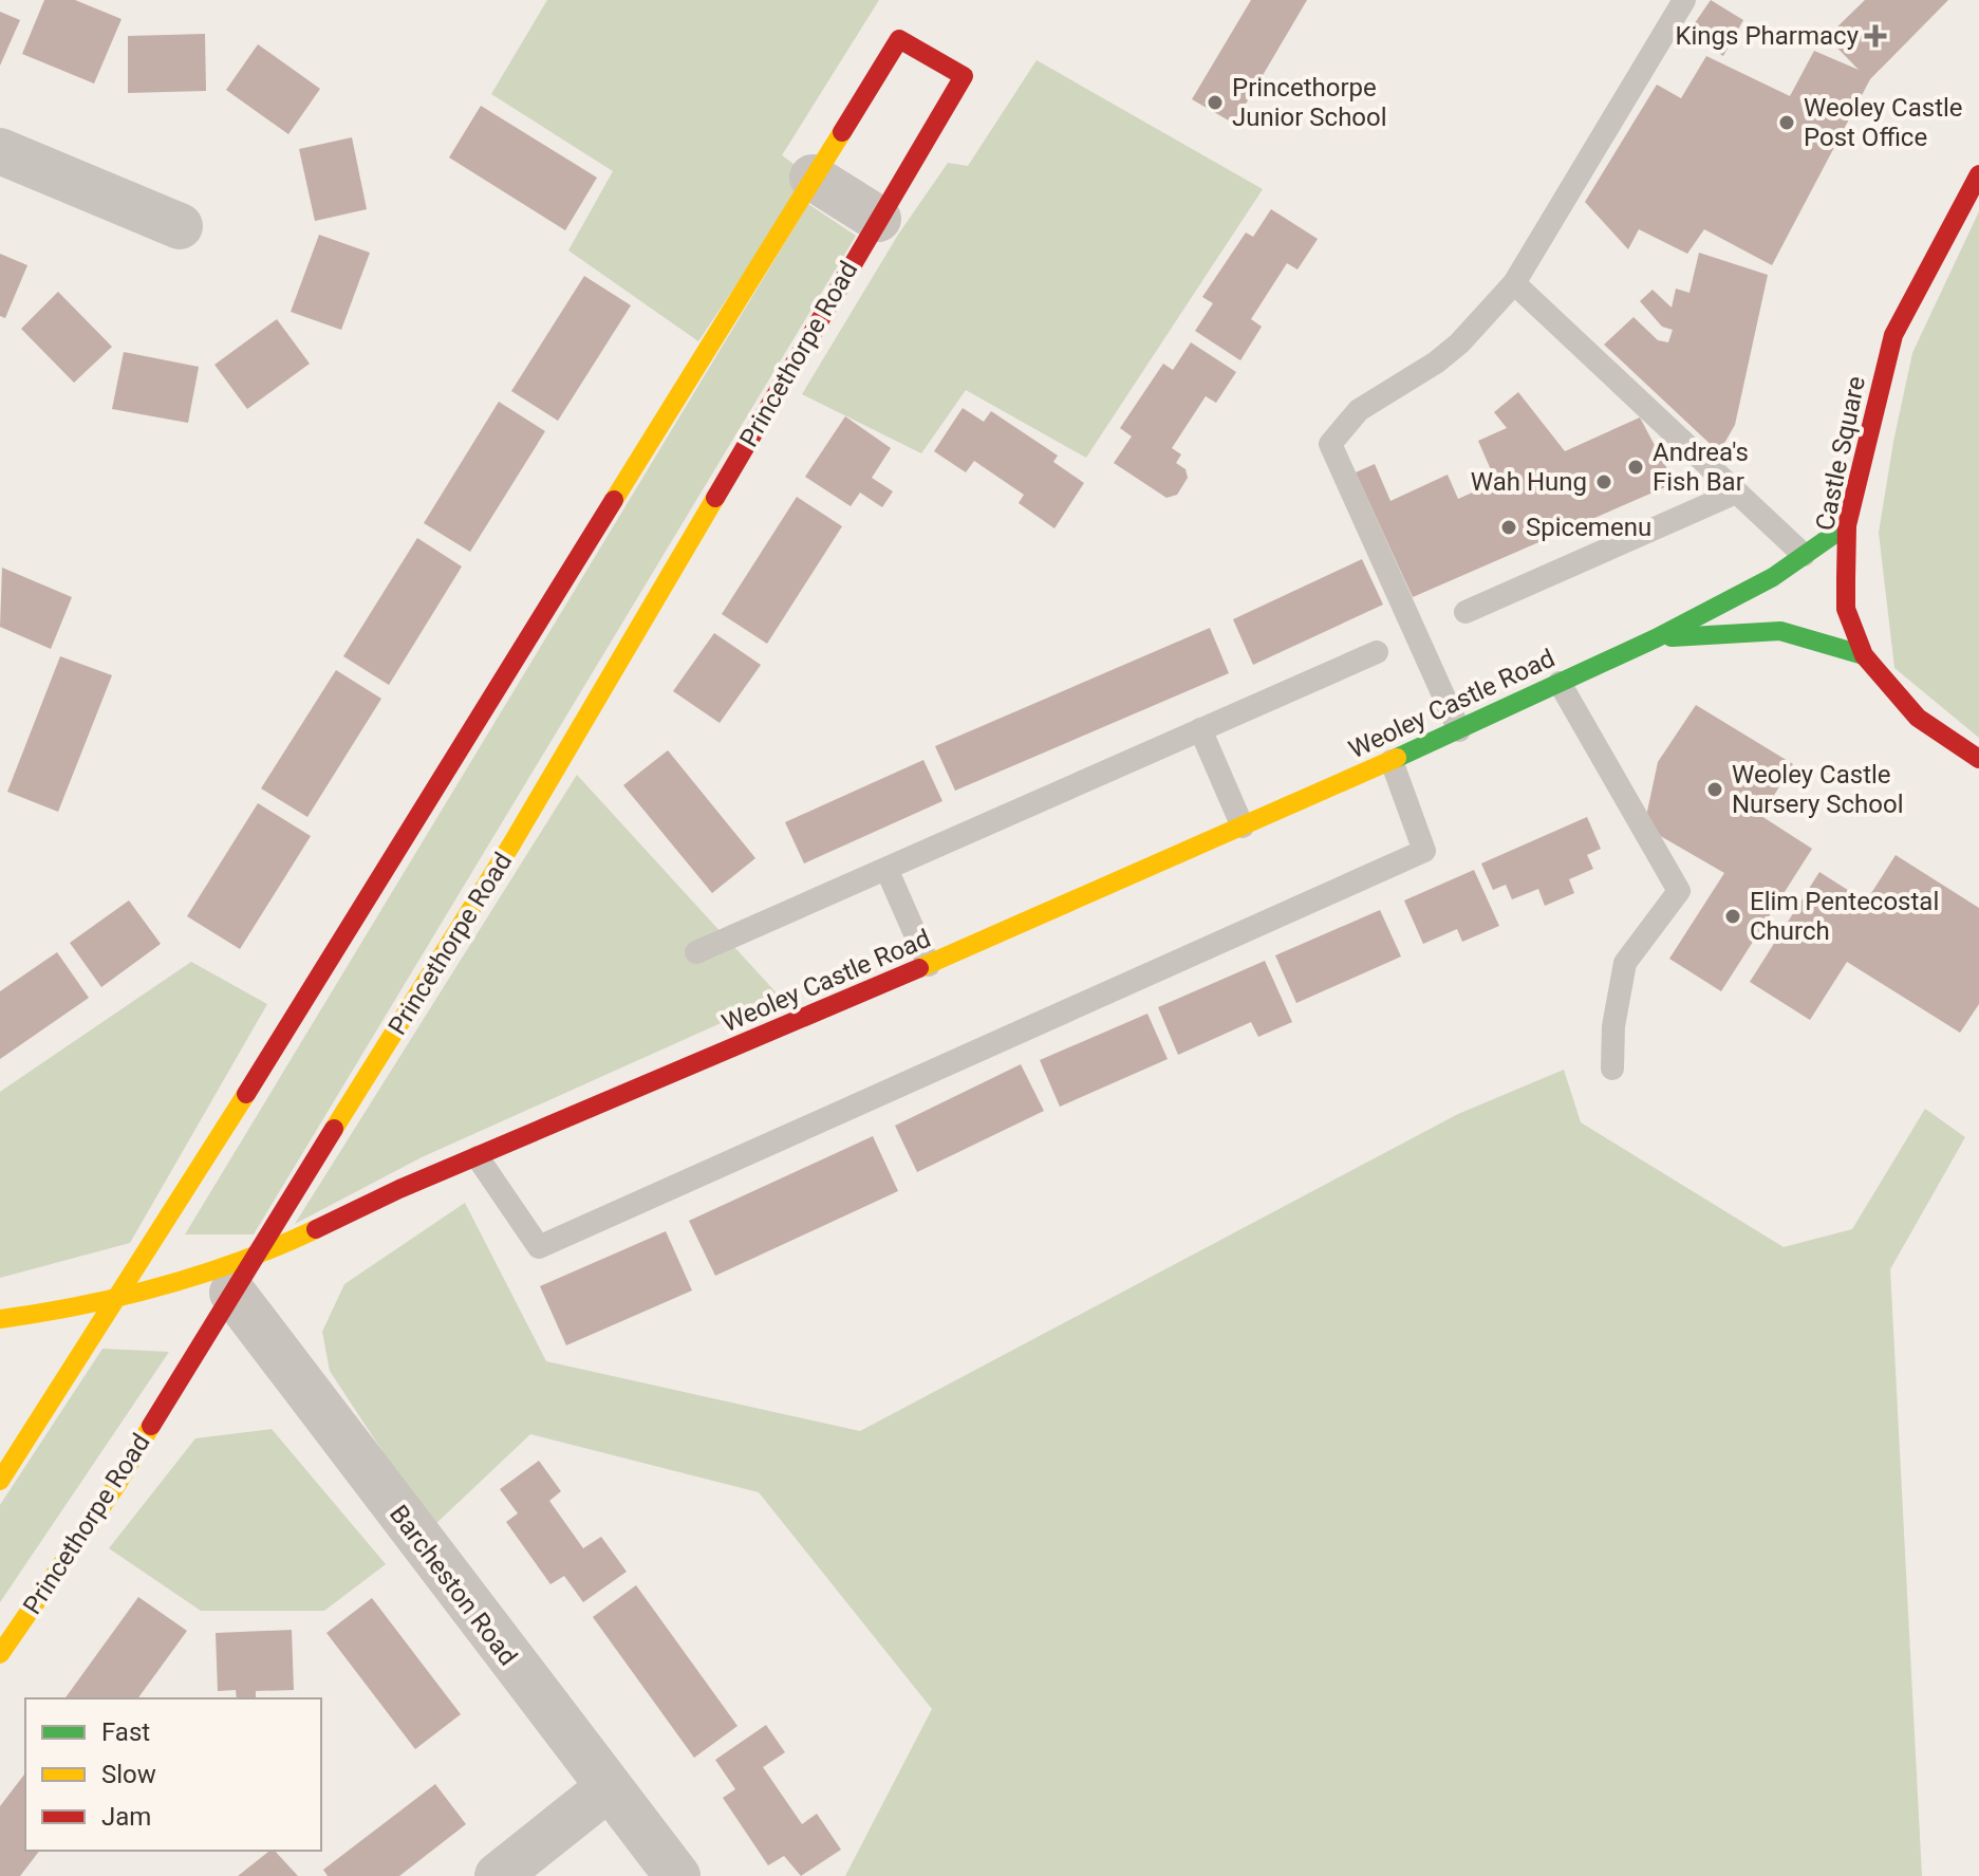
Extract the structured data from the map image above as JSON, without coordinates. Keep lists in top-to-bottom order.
{
  "streets": {
    "street": [
      "Princethorpe Road",
      "Castle Square",
      "Weoley Castle Road",
      "Barcheston Road"
    ]
  },
  "crossings": [
    ["Princethorpe Road", "Weoley Castle Road"],
    ["Princethorpe Road", "Barcheston Road"],
    ["Castle Square", "Weoley Castle Road"],
    ["Weoley Castle Road", "Barcheston Road"]
  ],
  "places": {
    "health": ["Kings Pharmacy"],
    "other": [
      "Princethorpe Junior School",
      "Weoley Castle Post Office",
      "Andrea's Fish Bar",
      "Wah Hung",
      "Spicemenu",
      "Weoley Castle Nursery School",
      "Elim Pentecostal Church"
    ]
  },
  "legend": ["Fast", "Slow", "Jam"]
}
